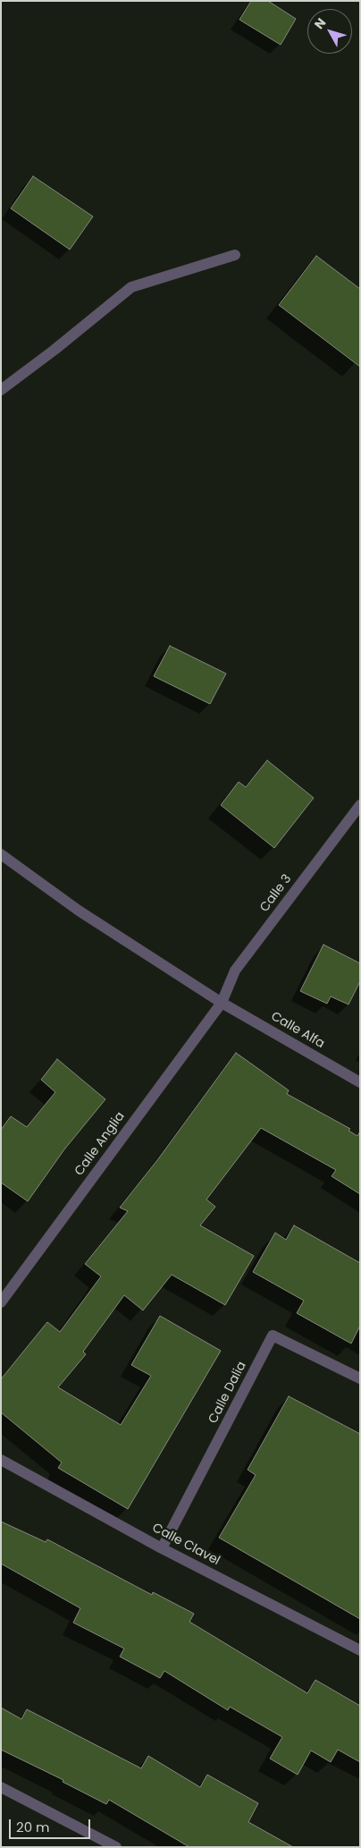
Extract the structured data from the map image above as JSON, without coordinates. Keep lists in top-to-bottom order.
{
  "streets": {
    "street": [
      "Calle 3",
      "Calle Alfa",
      "Calle Anglia",
      "Calle Dalia",
      "Calle Clavel"
    ]
  },
  "crossings": [
    ["Calle 3", "Calle Alfa"],
    ["Calle 3", "Calle Anglia"],
    ["Calle Alfa", "Calle Anglia"],
    ["Calle Dalia", "Calle Clavel"]
  ],
  "scale_bar": "20 m",
  "north": "top left"
}
